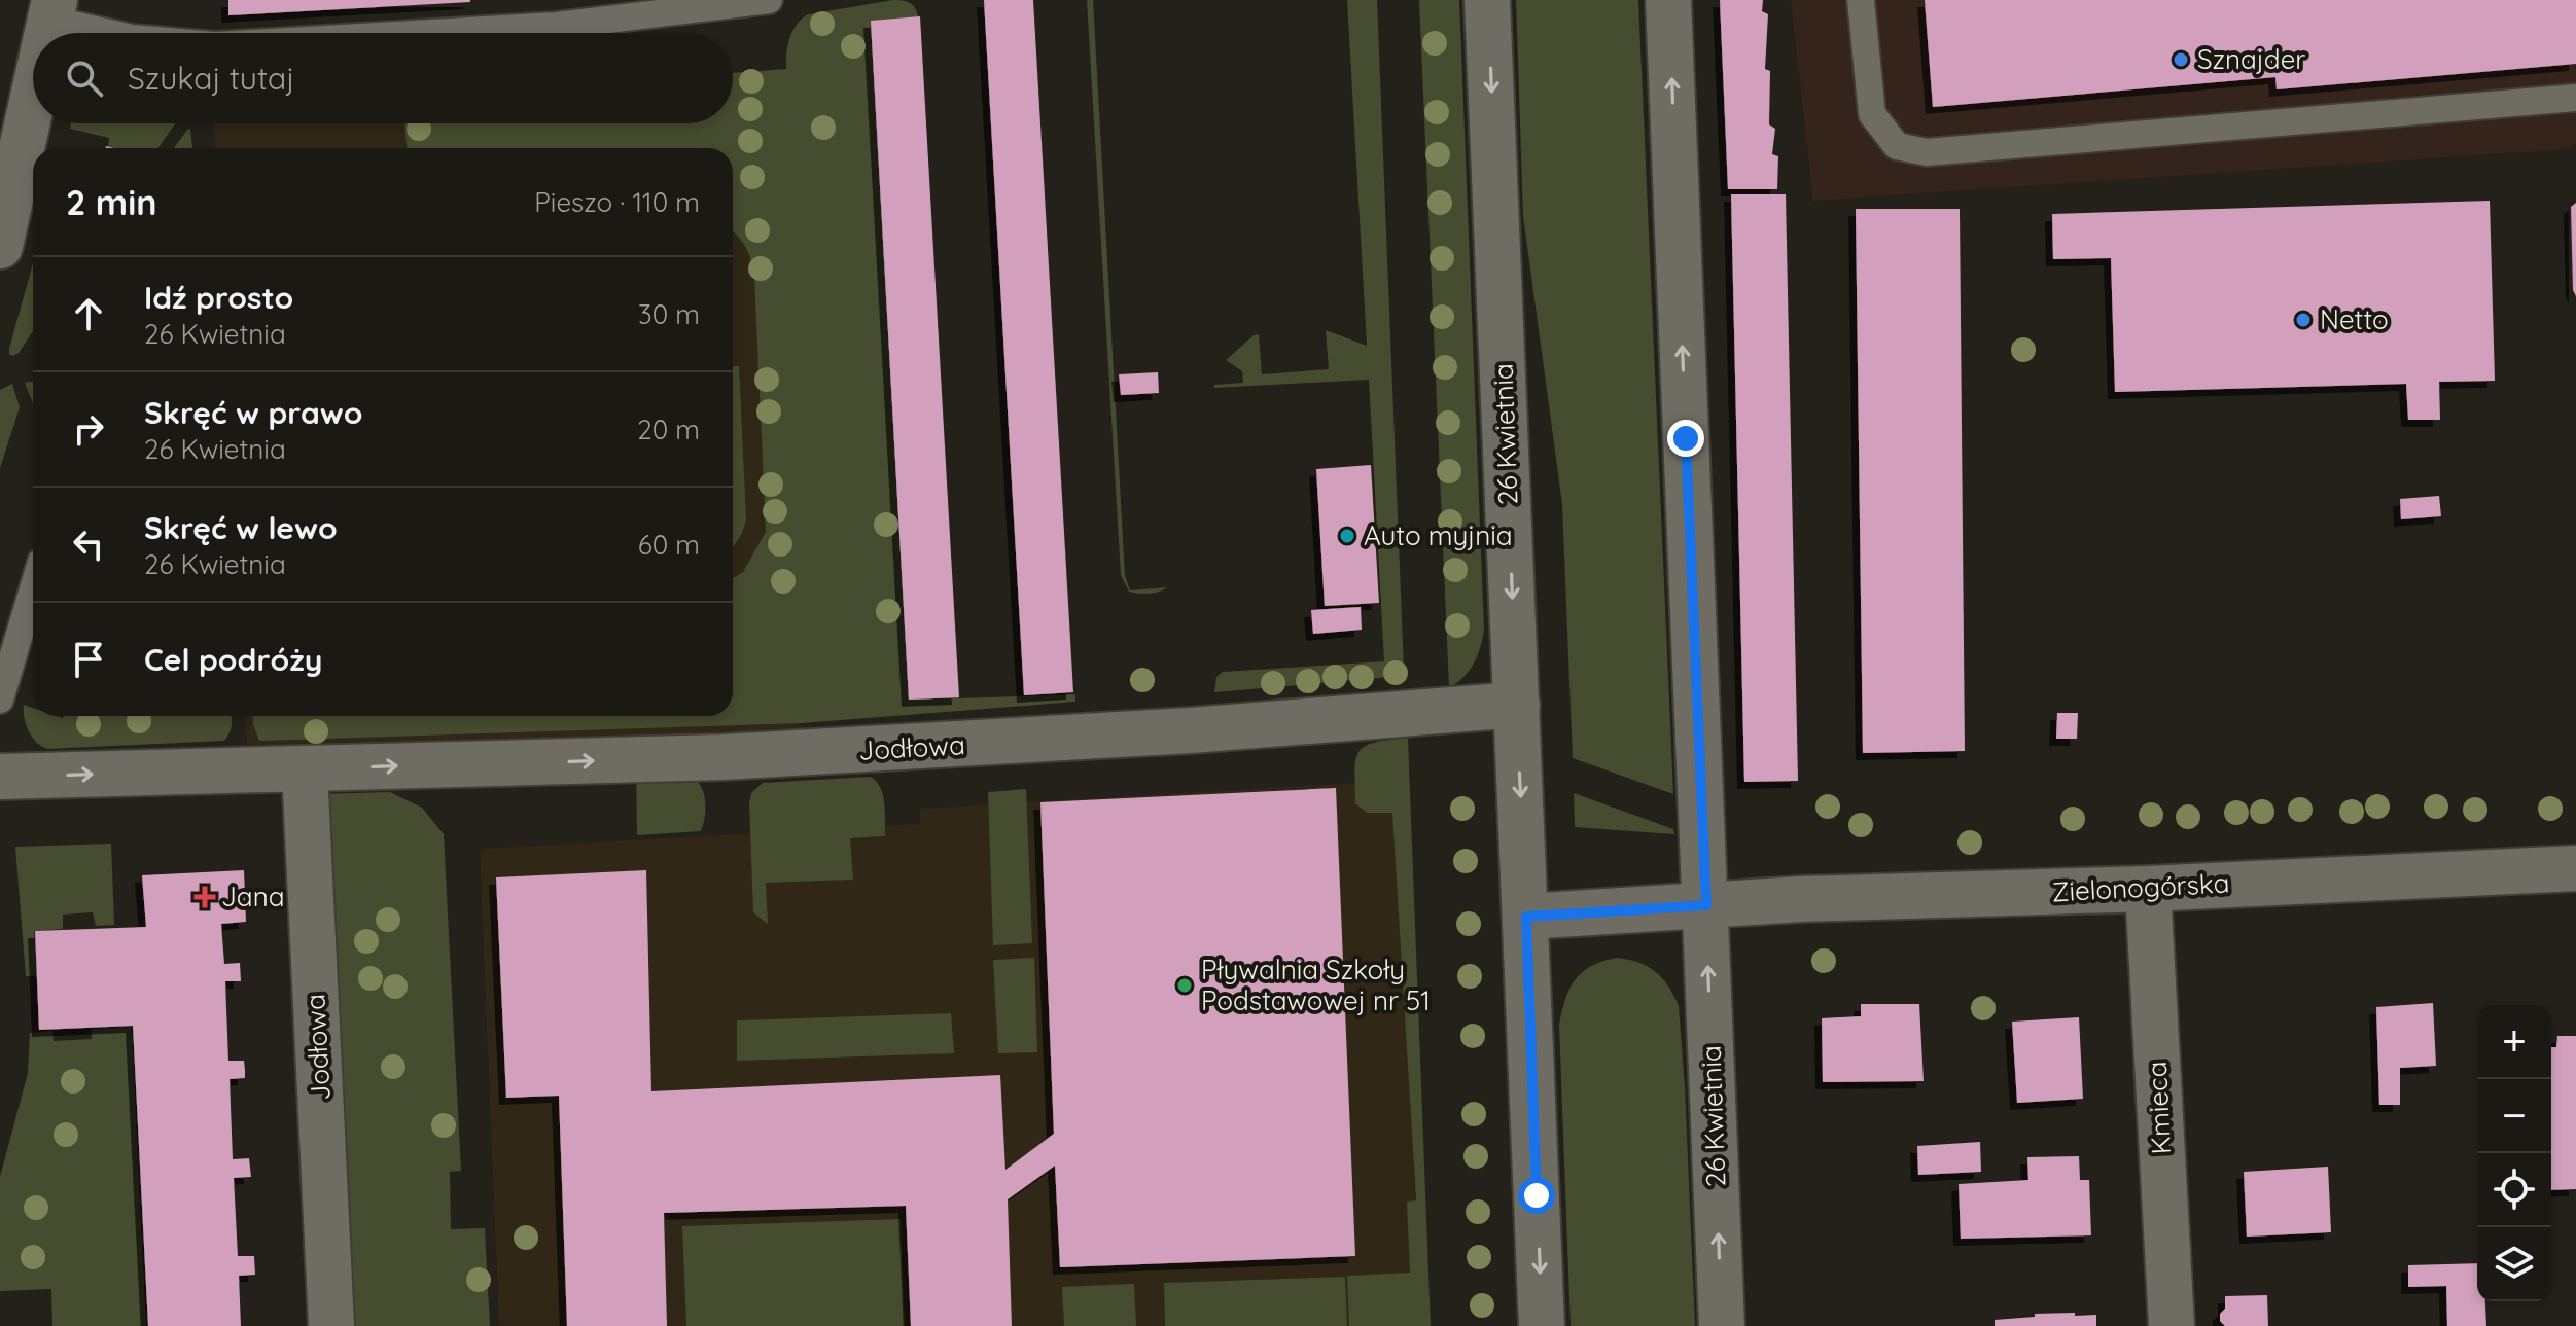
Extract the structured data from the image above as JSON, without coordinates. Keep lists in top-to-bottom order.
{
  "streets": {
    "street": [
      "26 Kwietnia",
      "Jodłowa",
      "Zielonogórska",
      "Kmieca"
    ]
  },
  "crossings": [
    ["26 Kwietnia", "Jodłowa"],
    ["26 Kwietnia", "Zielonogórska"],
    ["Zielonogórska", "Kmieca"]
  ],
  "one_way": ["Jodłowa"],
  "places": {
    "other": [
      "Sznajder",
      "Netto",
      "Auto myjnia",
      "Pływalnia Szkoły Podstawowej nr 51"
    ],
    "health": ["Jana"]
  },
  "page": {
    "search": "Szukaj tutaj",
    "heading": ["2 min", "Pieszo · 110 m"],
    "list": [
      ["Idź prosto", "26 Kwietnia", "30 m"],
      ["Skręć w prawo", "26 Kwietnia", "20 m"],
      ["Skręć w lewo", "26 Kwietnia", "60 m"],
      "Cel podróży"
    ],
    "map_buttons": ["+", "−"]
  }
}
